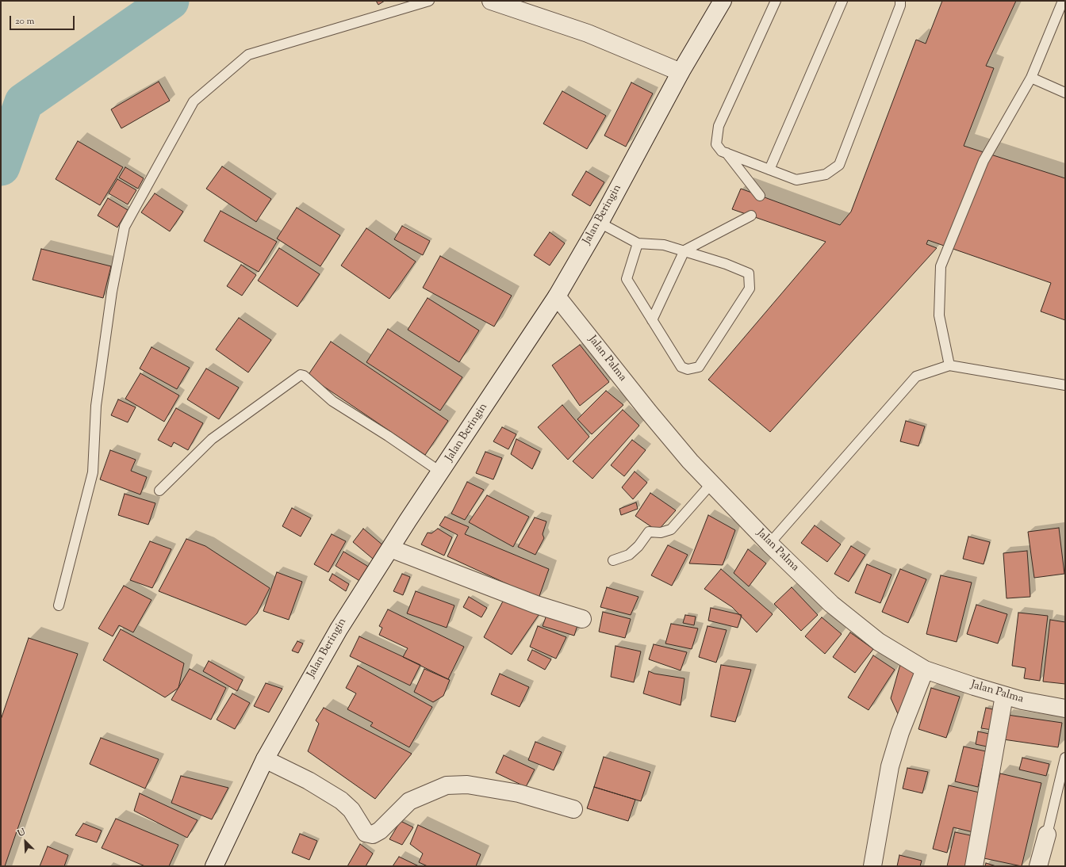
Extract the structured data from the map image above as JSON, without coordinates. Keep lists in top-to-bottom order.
{
  "streets": {
    "street": ["Jalan Beringin", "Jalan Palma"]
  },
  "crossings": [
    ["Jalan Beringin", "Jalan Palma"]
  ],
  "scale_bar": "20 m",
  "north": "top left"
}
